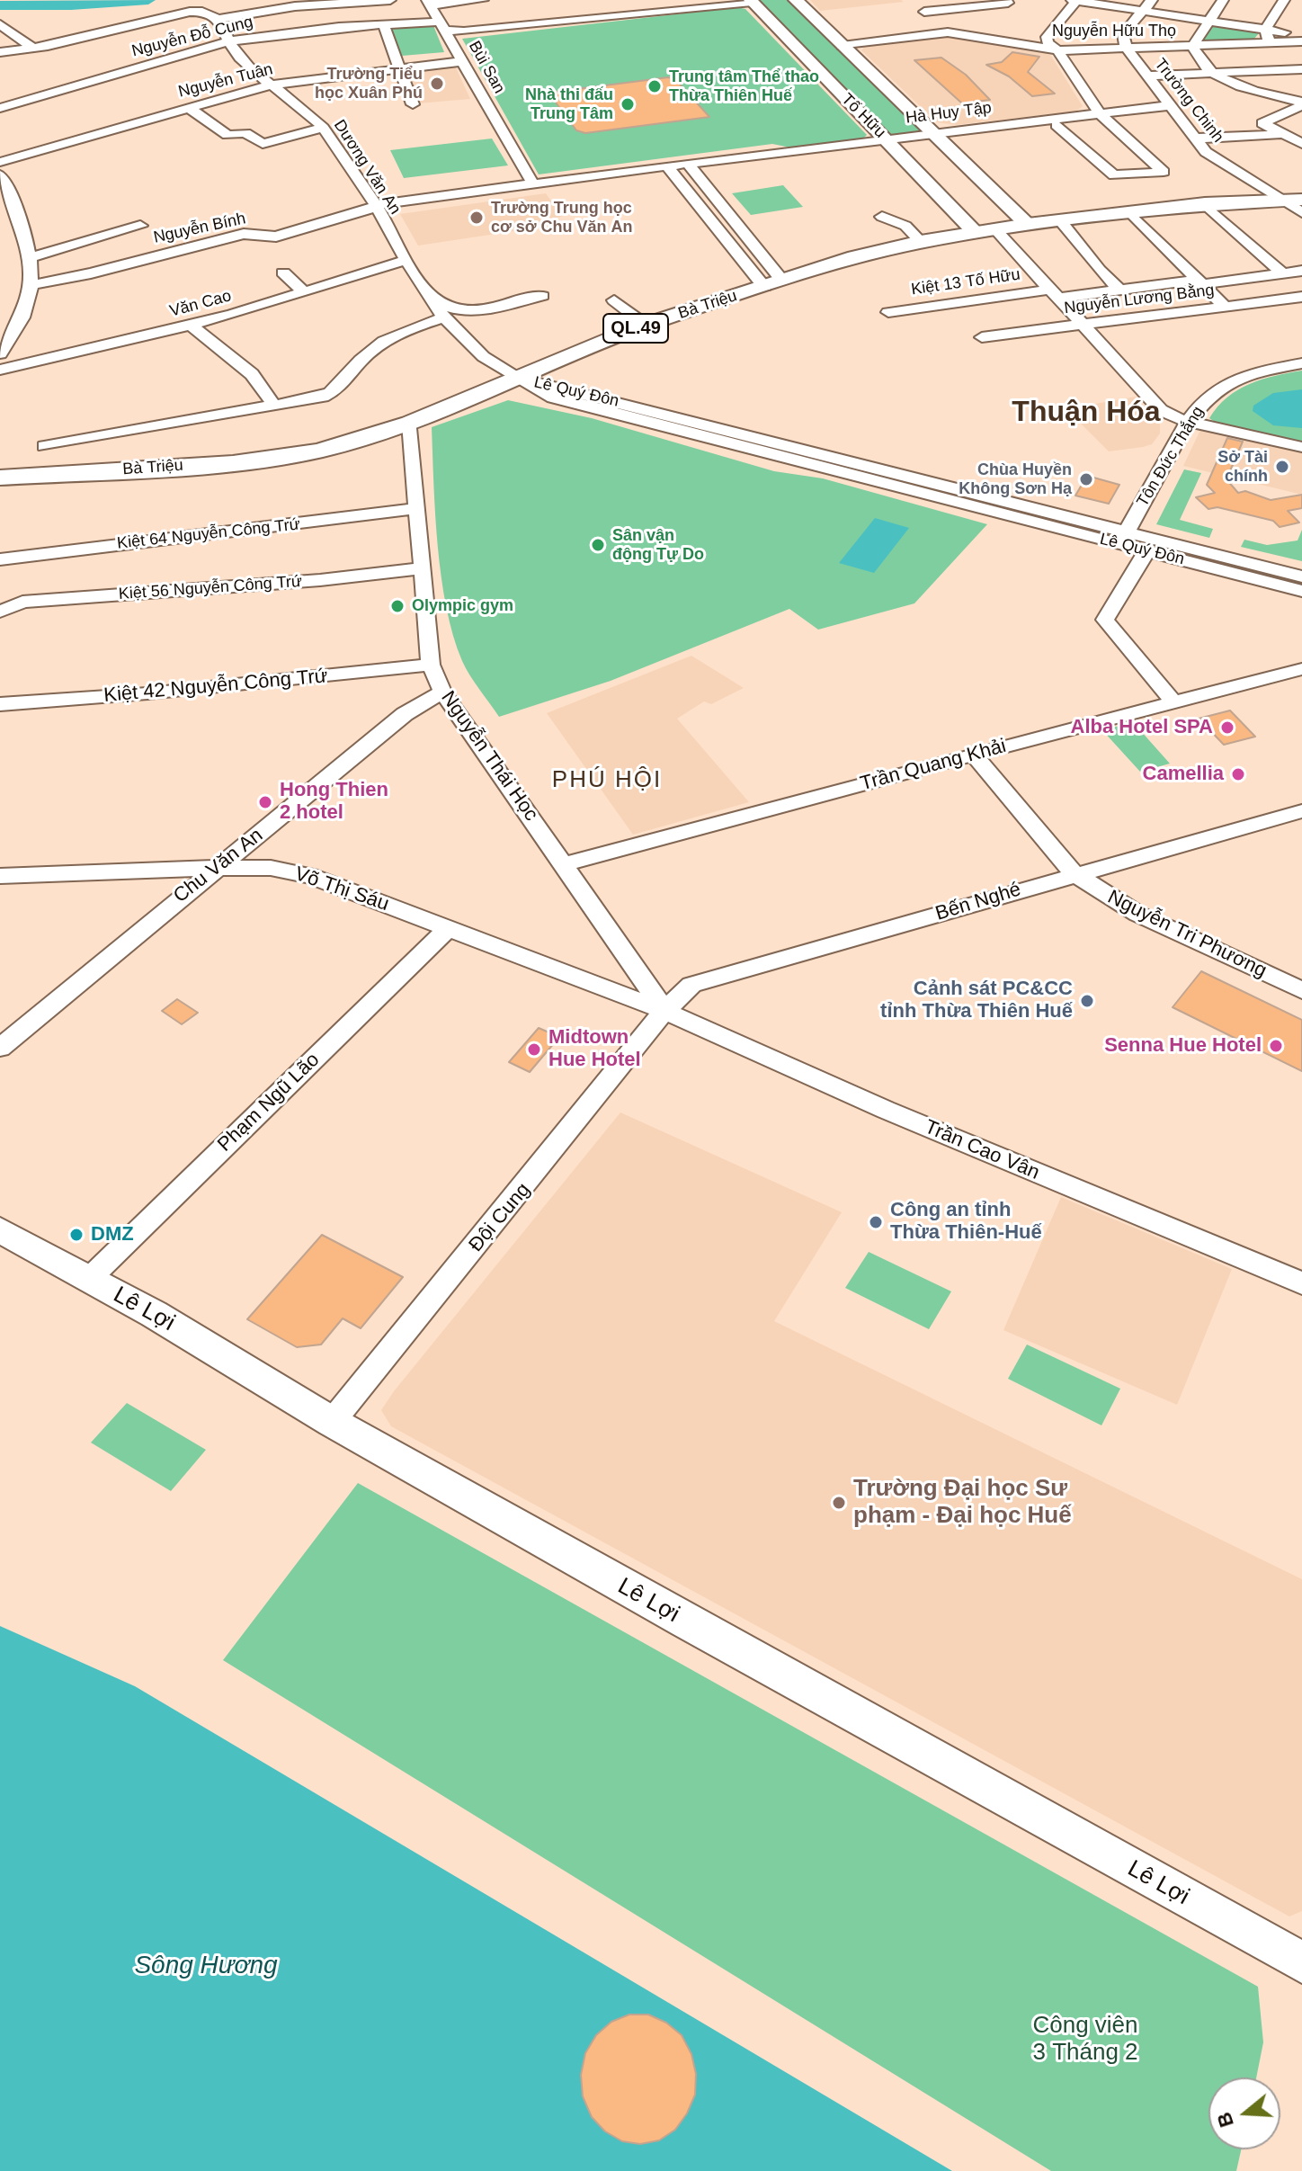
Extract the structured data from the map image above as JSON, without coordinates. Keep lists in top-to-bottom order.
{
  "streets": {
    "highway": ["Bà Triệu", "QL.49"],
    "main road": ["Tố Hữu", "Lê Lợi"],
    "street": [
      "Nguyễn Hữu Thọ",
      "Nguyễn Đỗ Cung",
      "Bùi San",
      "Nguyễn Tuân",
      "Trường Chinh",
      "Hà Huy Tập",
      "Dương Văn An",
      "Nguyễn Bính",
      "Kiệt 13 Tố Hữu",
      "Nguyễn Lương Bằng",
      "Văn Cao",
      "Lê Quý Đôn",
      "Tôn Đức Thắng",
      "Kiệt 64 Nguyễn Công Trứ",
      "Kiệt 56 Nguyễn Công Trứ",
      "Kiệt 42 Nguyễn Công Trứ",
      "Nguyễn Thái Học",
      "Trần Quang Khải",
      "Chu Văn An",
      "Võ Thị Sáu",
      "Bến Nghé",
      "Nguyễn Tri Phương",
      "Phạm Ngũ Lão",
      "Trần Cao Vân",
      "Đội Cung"
    ]
  },
  "crossings": [
    ["Nguyễn Hữu Thọ", "Trường Chinh"],
    ["Nguyễn Hữu Thọ", "Tố Hữu"],
    ["Nguyễn Đỗ Cung", "Bùi San"],
    ["Nguyễn Đỗ Cung", "Tố Hữu"],
    ["Nguyễn Đỗ Cung", "Dương Văn An"],
    ["Bùi San", "Nguyễn Tuân"],
    ["Bùi San", "Hà Huy Tập"],
    ["Nguyễn Tuân", "Dương Văn An"],
    ["Trường Chinh", "Hà Huy Tập"],
    ["Trường Chinh", "Bà Triệu"],
    ["Hà Huy Tập", "Tố Hữu"],
    ["Hà Huy Tập", "Dương Văn An"],
    ["Hà Huy Tập", "Nguyễn Bính"],
    ["Tố Hữu", "Kiệt 13 Tố Hữu"],
    ["Tố Hữu", "Nguyễn Lương Bằng"],
    ["Tố Hữu", "Bà Triệu"],
    ["Tố Hữu", "Tôn Đức Thắng"],
    ["Dương Văn An", "Nguyễn Bính"],
    ["Dương Văn An", "Văn Cao"],
    ["Dương Văn An", "Bà Triệu"],
    ["Dương Văn An", "Lê Quý Đôn"],
    ["Bà Triệu", "Lê Quý Đôn"],
    ["Bà Triệu", "Nguyễn Thái Học"],
    ["Lê Quý Đôn", "Tôn Đức Thắng"],
    ["Kiệt 64 Nguyễn Công Trứ", "Nguyễn Thái Học"],
    ["Kiệt 56 Nguyễn Công Trứ", "Nguyễn Thái Học"],
    ["Kiệt 42 Nguyễn Công Trứ", "Nguyễn Thái Học"],
    ["Nguyễn Thái Học", "Trần Quang Khải"],
    ["Nguyễn Thái Học", "Chu Văn An"],
    ["Nguyễn Thái Học", "Võ Thị Sáu"],
    ["Nguyễn Thái Học", "Bến Nghé"],
    ["Nguyễn Thái Học", "Trần Cao Vân"],
    ["Nguyễn Thái Học", "Đội Cung"],
    ["Trần Quang Khải", "Nguyễn Tri Phương"],
    ["Chu Văn An", "Võ Thị Sáu"],
    ["Võ Thị Sáu", "Bến Nghé"],
    ["Võ Thị Sáu", "Phạm Ngũ Lão"],
    ["Võ Thị Sáu", "Trần Cao Vân"],
    ["Võ Thị Sáu", "Đội Cung"],
    ["Bến Nghé", "Nguyễn Tri Phương"],
    ["Bến Nghé", "Trần Cao Vân"],
    ["Bến Nghé", "Đội Cung"],
    ["Phạm Ngũ Lão", "Lê Lợi"],
    ["Trần Cao Vân", "Đội Cung"],
    ["Đội Cung", "Lê Lợi"]
  ],
  "districts": ["Thuận Hóa", "PHÚ HỘI"],
  "water": ["Sông Hương"],
  "parks": ["Công viên 3 Tháng 2"],
  "places": [
    "Trường Tiểu học Xuân Phú",
    "Trung tâm Thể thao Thừa Thiên Huế",
    "Nhà thi đấu Trung Tâm",
    "Trường Trung học cơ sở Chu Văn An",
    "Sở Tài chính",
    "Chùa Huyền Không Sơn Hạ",
    "Sân vận động Tự Do",
    "Olympic gym",
    "Alba Hotel SPA",
    "Camellia",
    "Hong Thien 2 hotel",
    "Cảnh sát PC&CC tỉnh Thừa Thiên Huế",
    "Senna Hue Hotel",
    "Midtown Hue Hotel",
    "Công an tỉnh Thừa Thiên-Huế",
    "DMZ",
    "Trường Đại học Sư phạm - Đại học Huế"
  ],
  "north": "left"
}
